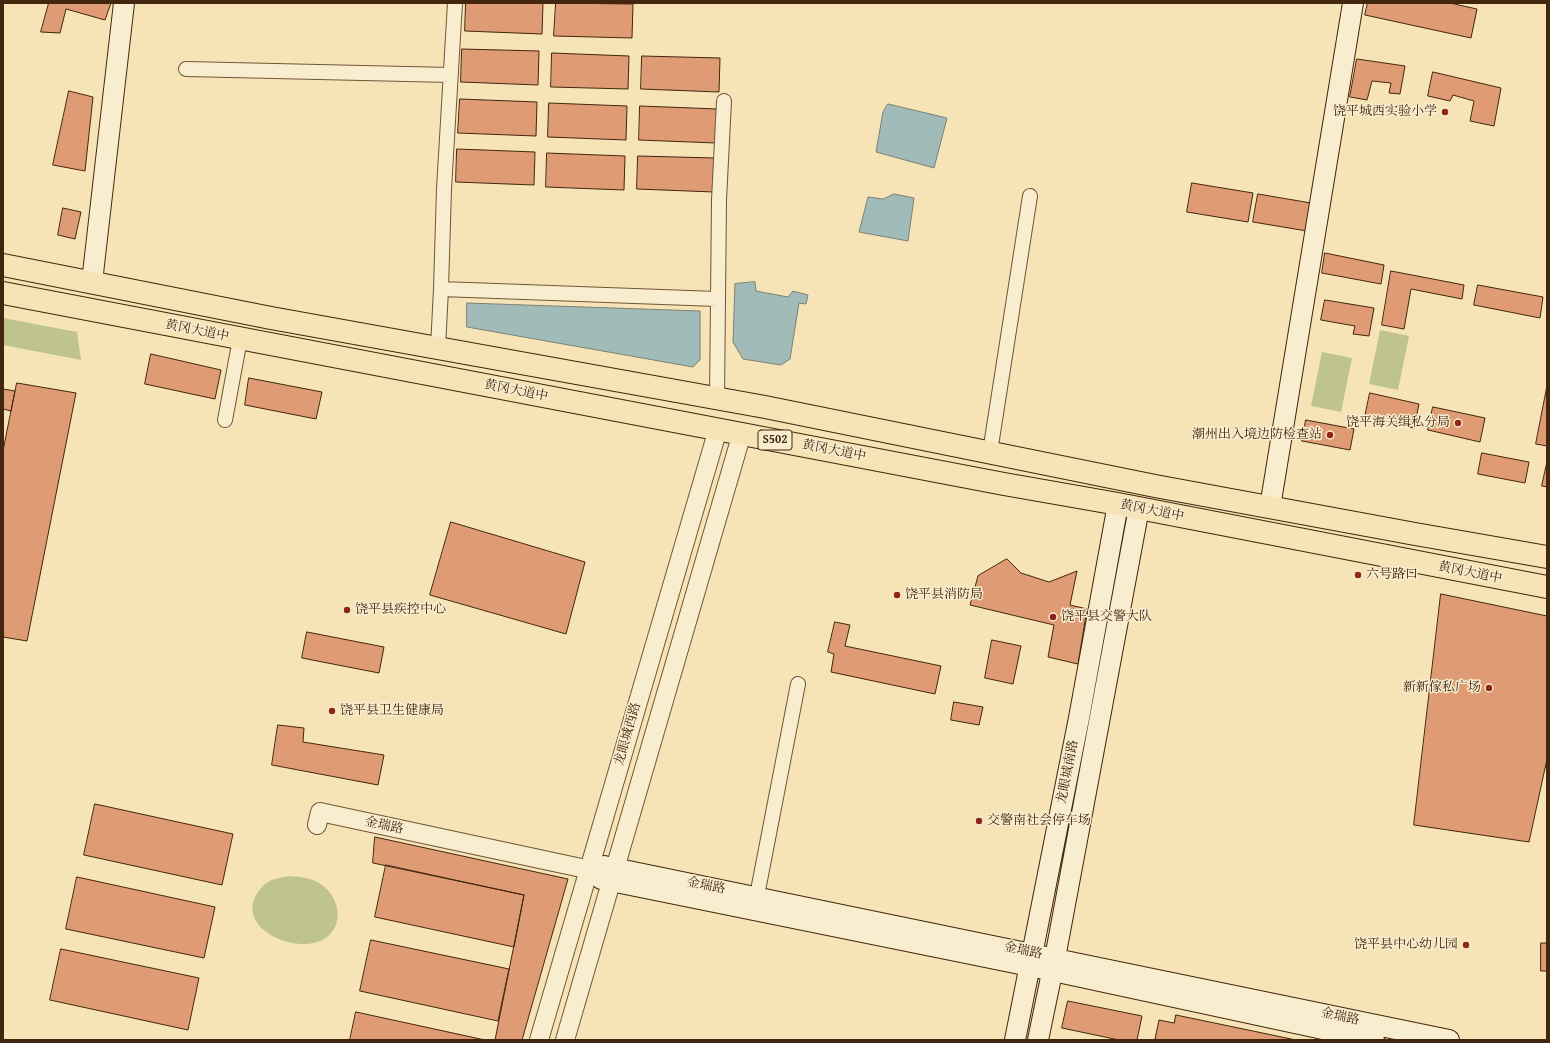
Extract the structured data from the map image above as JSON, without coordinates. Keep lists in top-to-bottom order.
{
  "streets": {
    "main road": [
      "黄冈大道中",
      "S502",
      "龙眼城南路",
      "金瑞路"
    ],
    "street": ["龙眼城西路"]
  },
  "crossings": [
    ["黄冈大道中", "龙眼城西路"],
    ["黄冈大道中", "龙眼城南路"],
    ["龙眼城南路", "金瑞路"]
  ],
  "places": [
    "饶平城西实验小学",
    "饶平海关缉私分局",
    "潮州出入境边防检查站",
    "六号路口",
    "饶平县消防局",
    "饶平县疾控中心",
    "饶平县交警大队",
    "新新傢私广场",
    "饶平县卫生健康局",
    "交警南社会停车场",
    "饶平县中心幼儿园"
  ]
}
